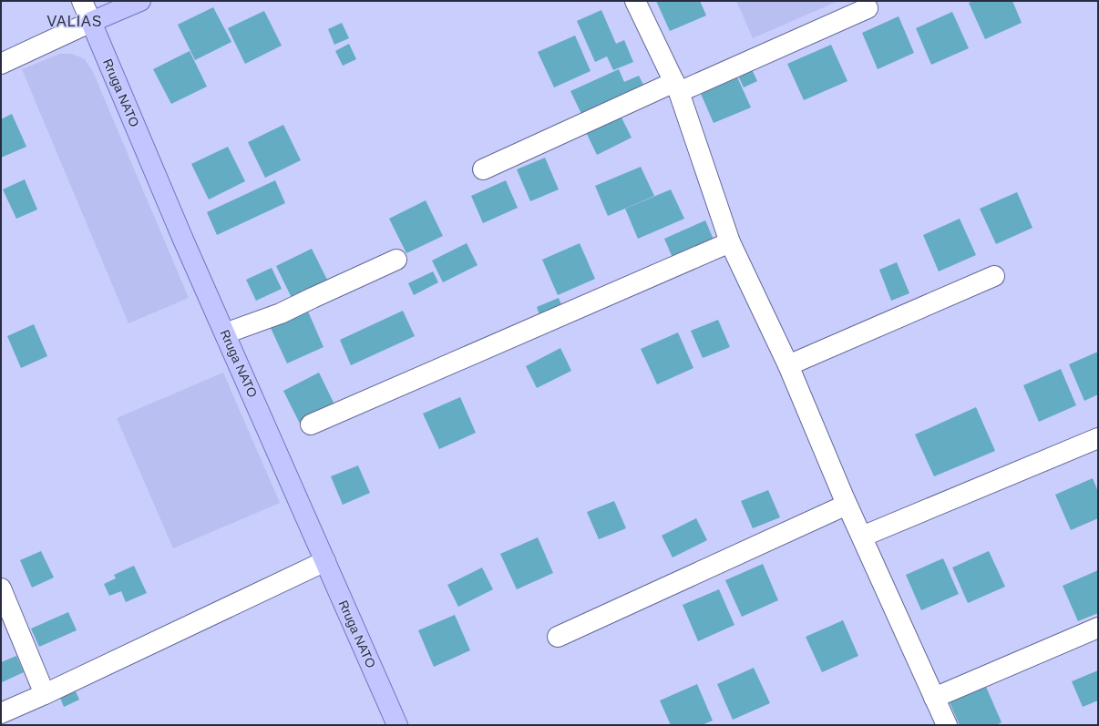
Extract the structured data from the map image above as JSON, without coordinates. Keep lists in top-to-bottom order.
{
  "streets": {
    "main road": ["Rruga NATO"]
  },
  "districts": ["VALIAS"]
}
